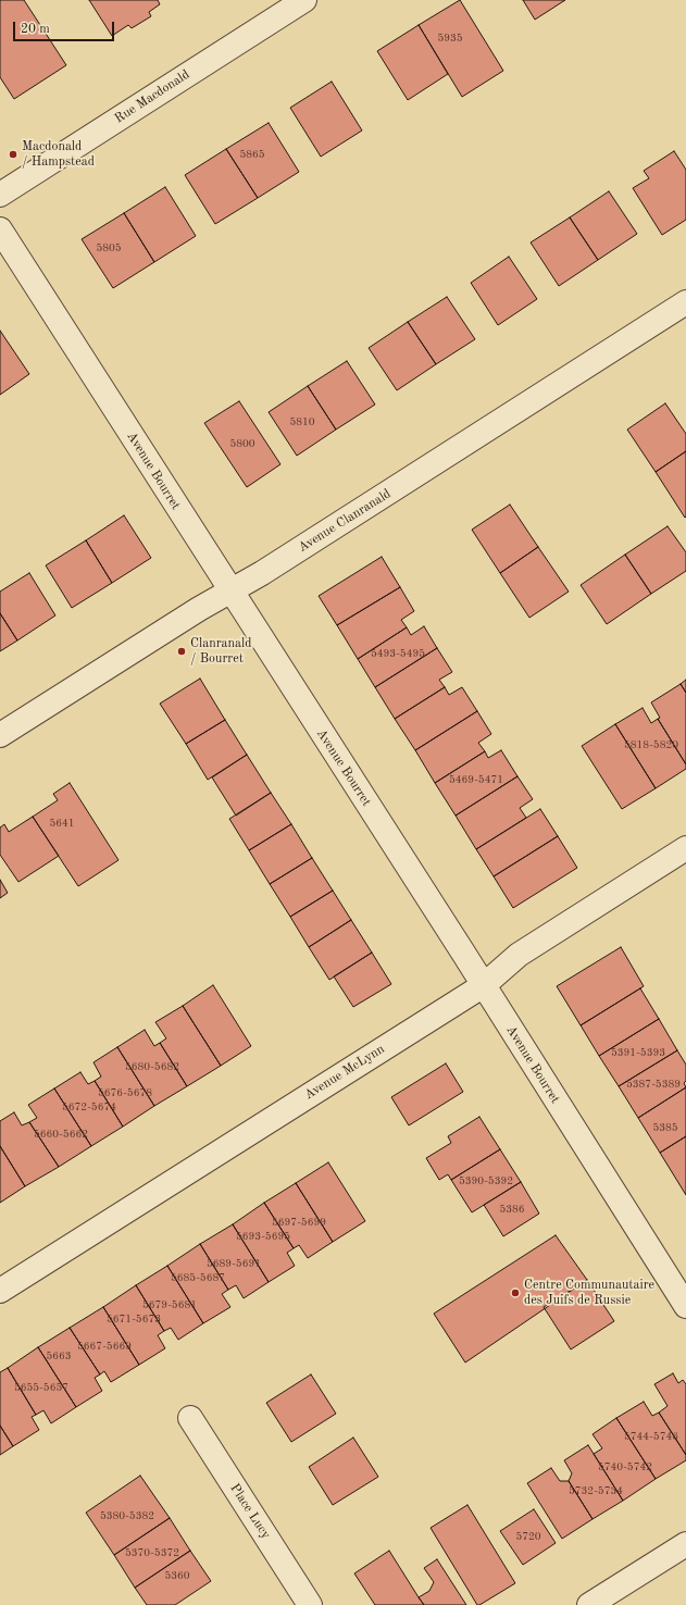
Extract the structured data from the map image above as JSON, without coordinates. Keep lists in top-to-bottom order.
{
  "streets": {
    "street": [
      "Rue Macdonald",
      "Avenue Bourret",
      "Avenue Clanranald",
      "Avenue McLynn",
      "Place Lucy"
    ]
  },
  "crossings": [
    ["Avenue Bourret", "Avenue Clanranald"],
    ["Avenue Bourret", "Avenue McLynn"]
  ],
  "places": ["Macdonald / Hampstead", "Clanranald / Bourret", "Centre Communautaire des Juifs de Russie"],
  "house_numbers": [
    "5935",
    "5865",
    "5805",
    "5810",
    "5800",
    "5493-5495",
    "5818-5820",
    "5469-5471",
    "5641",
    "5391-5393",
    "5680-5682",
    "5387-5389",
    "5676-5678",
    "5672-5674",
    "5385",
    "5660-5662",
    "5390-5392",
    "5386",
    "5697-5699",
    "5693-5695",
    "5689-5691",
    "5685-5687",
    "5679-5681",
    "5671-5673",
    "5667-5669",
    "5663",
    "5655-5657",
    "5744-5746",
    "5740-5742",
    "5732-5734",
    "5380-5382",
    "5720",
    "5370-5372",
    "5360"
  ],
  "scale_bar": "20 m"
}
